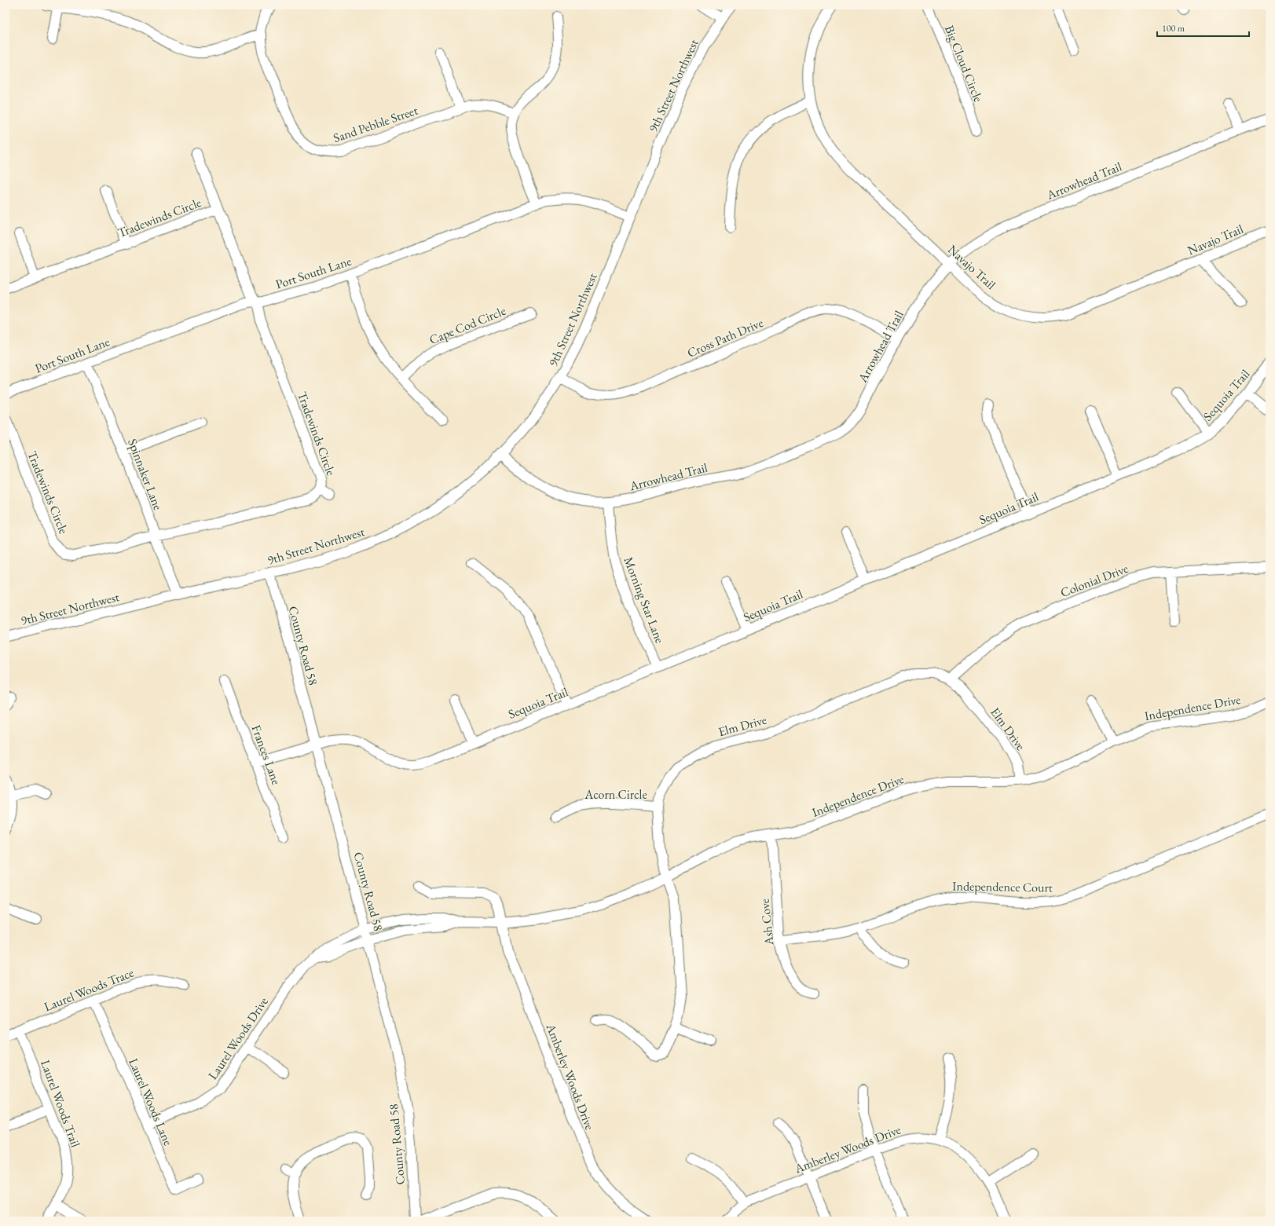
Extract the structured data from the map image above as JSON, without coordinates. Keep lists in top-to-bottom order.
{
  "streets": {
    "street": [
      "Big Cloud Circle",
      "9th Street Northwest",
      "Sand Pebble Street",
      "Arrowhead Trail",
      "Tradewinds Circle",
      "Navajo Trail",
      "Port South Lane",
      "Cape Cod Circle",
      "Cross Path Drive",
      "Sequoia Trail",
      "Spinnaker Lane",
      "Colonial Drive",
      "Morning Star Lane",
      "County Road 58",
      "Independence Drive",
      "Elm Drive",
      "Frances Lane",
      "Acorn Circle",
      "Independence Court",
      "Ash Cove",
      "Laurel Woods Trace",
      "Laurel Woods Drive",
      "Amberley Woods Drive",
      "Laurel Woods Lane",
      "Laurel Woods Trail"
    ]
  },
  "crossings": [
    ["9th Street Northwest", "Arrowhead Trail"],
    ["9th Street Northwest", "Port South Lane"],
    ["9th Street Northwest", "Cross Path Drive"],
    ["9th Street Northwest", "Spinnaker Lane"],
    ["9th Street Northwest", "County Road 58"],
    ["Arrowhead Trail", "Navajo Trail"],
    ["Arrowhead Trail", "Cross Path Drive"],
    ["Arrowhead Trail", "Morning Star Lane"],
    ["Tradewinds Circle", "Port South Lane"],
    ["Tradewinds Circle", "Spinnaker Lane"],
    ["Port South Lane", "Spinnaker Lane"],
    ["Sequoia Trail", "Morning Star Lane"],
    ["Sequoia Trail", "County Road 58"],
    ["Sequoia Trail", "Frances Lane"],
    ["Colonial Drive", "Elm Drive"],
    ["County Road 58", "Independence Drive"],
    ["County Road 58", "Laurel Woods Drive"],
    ["Independence Drive", "Elm Drive"],
    ["Independence Drive", "Ash Cove"],
    ["Independence Drive", "Laurel Woods Drive"],
    ["Independence Drive", "Amberley Woods Drive"],
    ["Elm Drive", "Acorn Circle"],
    ["Independence Court", "Ash Cove"],
    ["Laurel Woods Trace", "Laurel Woods Lane"],
    ["Laurel Woods Trace", "Laurel Woods Trail"],
    ["Laurel Woods Drive", "Laurel Woods Lane"]
  ],
  "scale_bar": "100 m"
}
